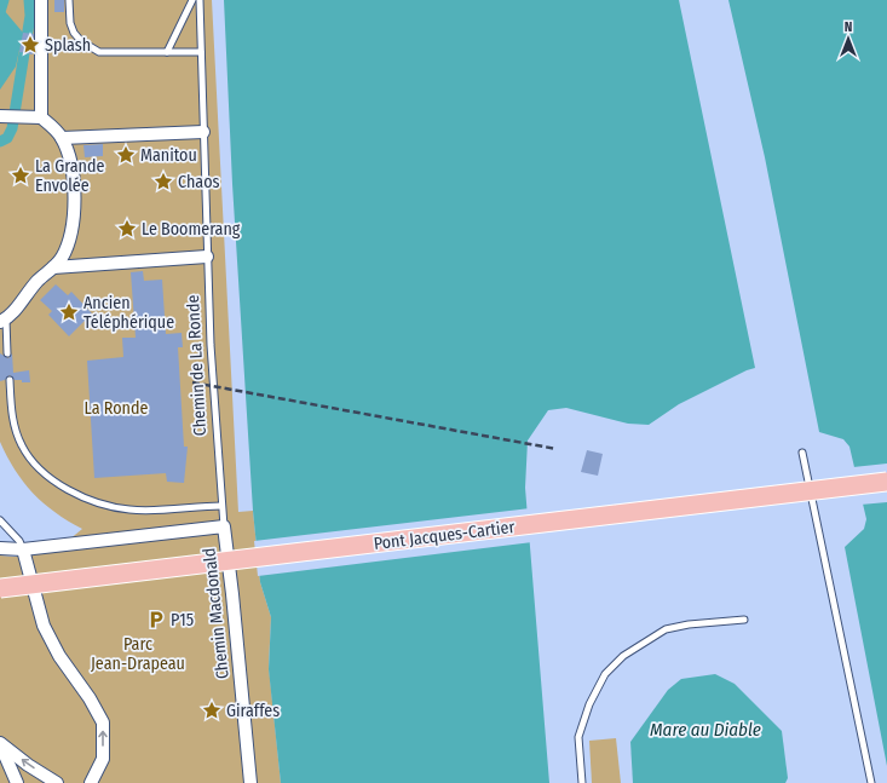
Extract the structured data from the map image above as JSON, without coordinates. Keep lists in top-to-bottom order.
{
  "streets": {
    "main road": ["Pont Jacques-Cartier"],
    "street": ["Chemin Macdonald"],
    "lane": ["Chemin de La Ronde"]
  },
  "crossings": [
    ["Chemin de La Ronde", "Chemin Macdonald"]
  ],
  "water": ["Mare au Diable"],
  "parks": ["La Ronde", "Parc Jean-Drapeau"],
  "places": {
    "place": [
      "Splash",
      "Manitou",
      "La Grande Envolée",
      "Chaos",
      "Le Boomerang",
      "Ancien Téléphérique",
      "Giraffes"
    ],
    "parking": ["P15"]
  },
  "north": "top"
}
